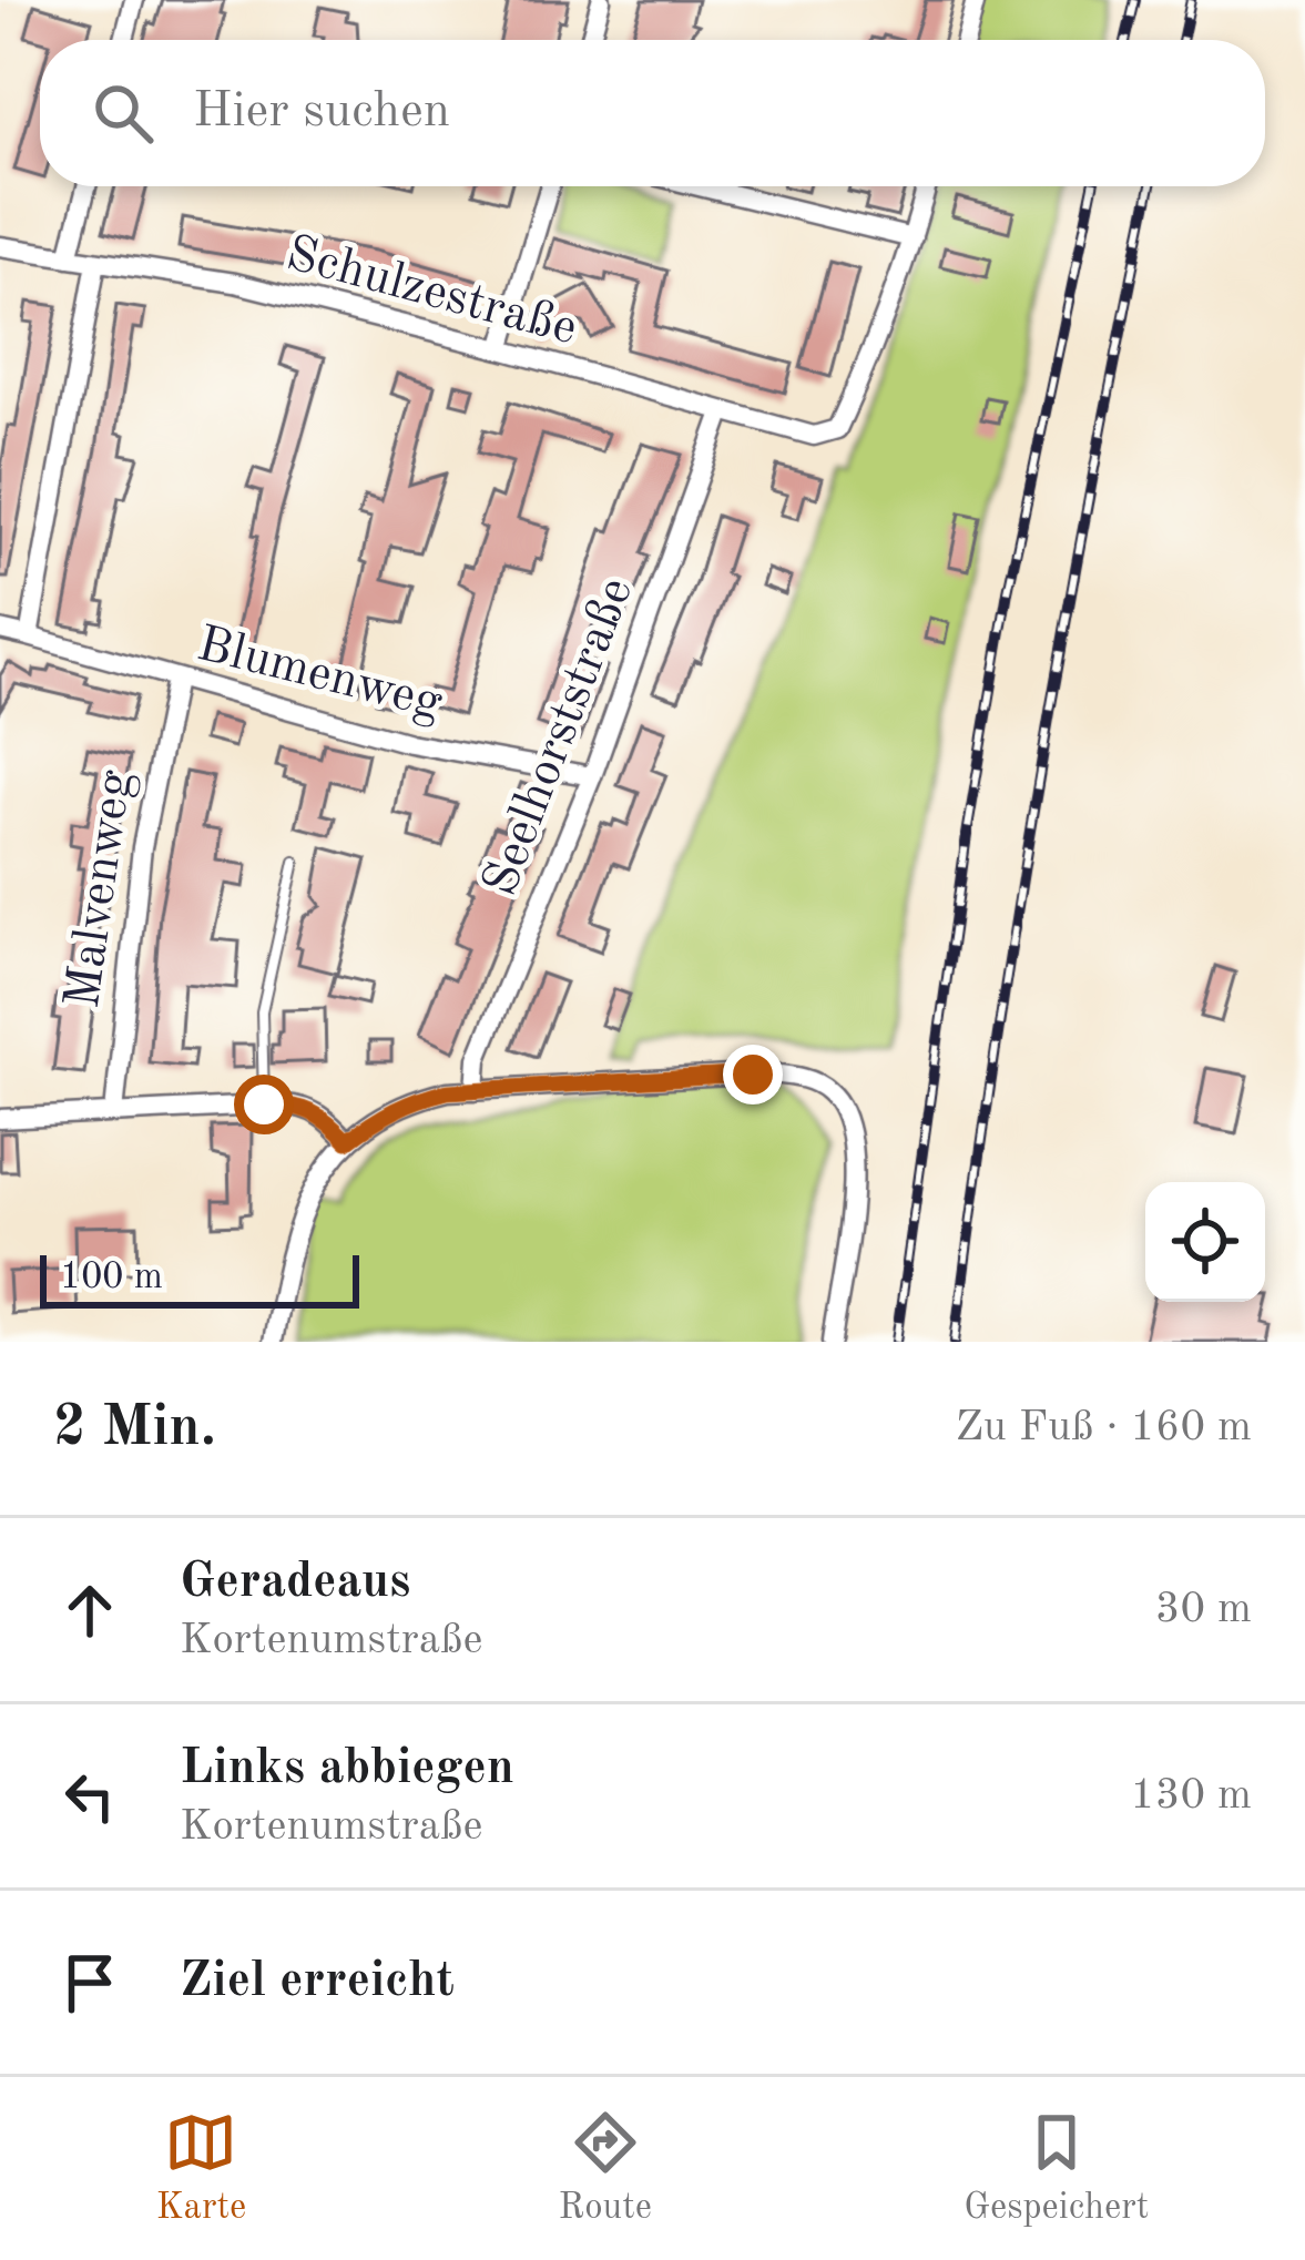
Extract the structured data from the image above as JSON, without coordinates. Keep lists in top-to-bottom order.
{
  "streets": {
    "street": [
      "Schulzestraße",
      "Blumenweg",
      "Seelhorststraße",
      "Malvenweg"
    ]
  },
  "crossings": [
    ["Schulzestraße", "Seelhorststraße"],
    ["Blumenweg", "Seelhorststraße"],
    ["Blumenweg", "Malvenweg"]
  ],
  "scale_bar": "100 m",
  "page": {
    "search": "Hier suchen",
    "scale": "100 m",
    "heading": ["2 Min.", "Zu Fuß · 160 m"],
    "list": [
      ["Geradeaus", "Kortenumstraße", "30 m"],
      ["Links abbiegen", "Kortenumstraße", "130 m"],
      "Ziel erreicht"
    ],
    "nav": ["Karte", "Route", "Gespeichert"]
  }
}
